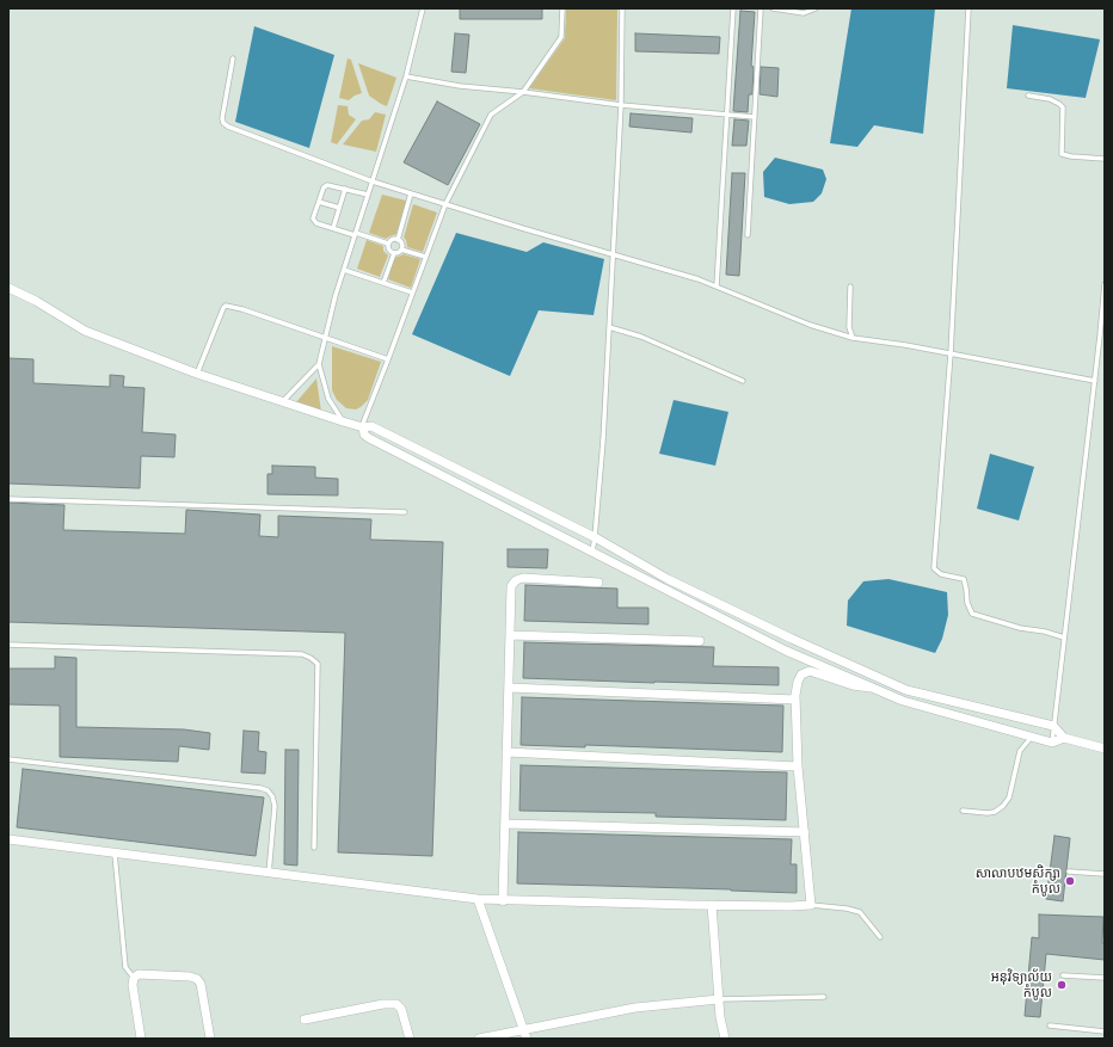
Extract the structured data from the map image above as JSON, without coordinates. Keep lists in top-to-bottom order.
{
  "places": ["សាលាបឋមសិក្សា កំបូល", "អនុវិទ្យាល័យ កំបូល"]
}
